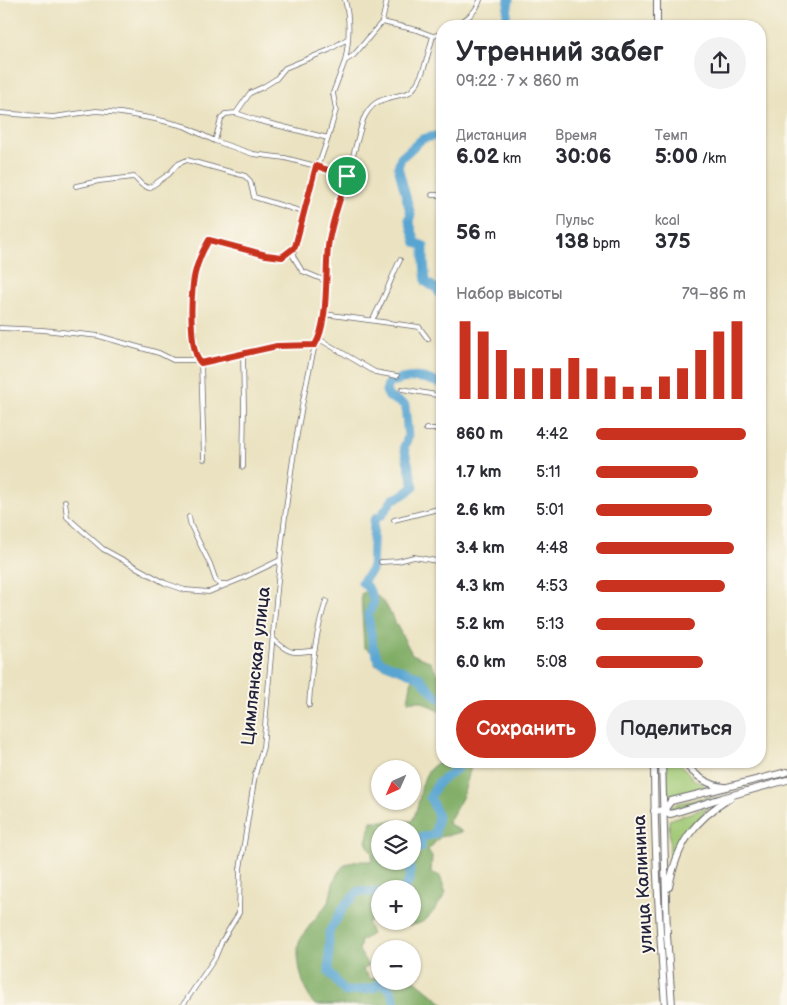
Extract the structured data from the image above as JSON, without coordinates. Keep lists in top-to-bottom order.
{
  "streets": {
    "main road": ["улица Калинина"],
    "street": ["Цимлянская улица"]
  },
  "north": "bottom left",
  "page": {
    "heading": ["Утренний забег", "09:22 · 7 × 860 m"],
    "stats": [
      ["Дистанция", "6.02 km"],
      ["Время", "30:06"],
      ["Темп", "5:00 /km"],
      ["56 m"],
      ["Пульс", "138 bpm"],
      ["kcal", "375"]
    ],
    "chart": ["Набор высоты", "79–86 m"],
    "list": [
      {
        "name": "860 m",
        "note": "4:42"
      },
      {
        "name": "1.7 km",
        "note": "5:11"
      },
      {
        "name": "2.6 km",
        "note": "5:01"
      },
      {
        "name": "3.4 km",
        "note": "4:48"
      },
      {
        "name": "4.3 km",
        "note": "4:53"
      },
      {
        "name": "5.2 km",
        "note": "5:13"
      },
      {
        "name": "6.0 km",
        "note": "5:08"
      }
    ],
    "buttons": ["Сохранить", "Поделиться"],
    "map_buttons": ["+", "−"]
  }
}
